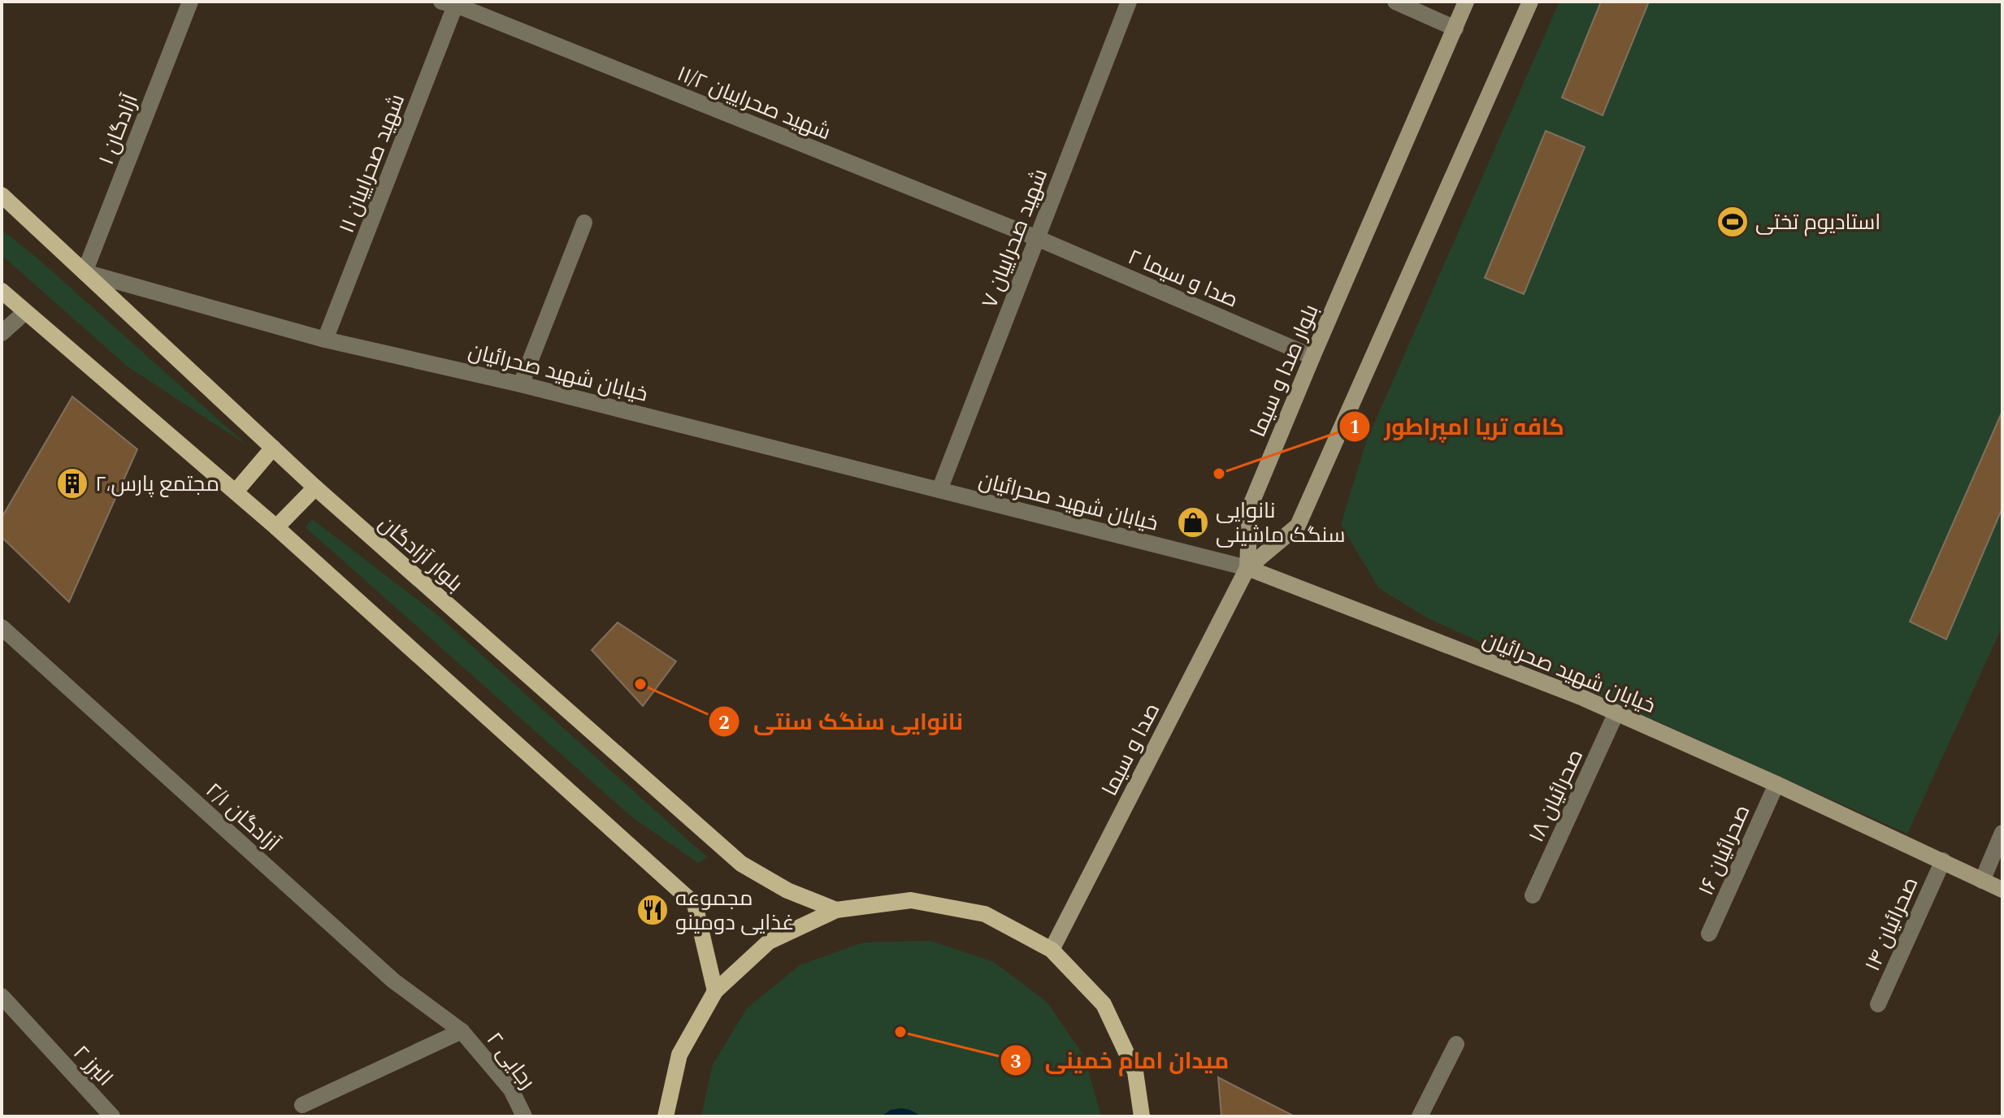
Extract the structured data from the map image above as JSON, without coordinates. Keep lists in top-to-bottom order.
{
  "streets": {
    "main road": [
      "بلوار صدا و سیما",
      "خیابان شهید صحرائیان",
      "بلوار آزادگان",
      "صدا و سیما"
    ],
    "street": [
      "شهید صحراییان ۱۱/۲",
      "آزادگان ۱",
      "شهید صحراییان ۱۱",
      "شهید صحراییان ۷",
      "صدا و سیما ۲",
      "صحرائیان ۱۸",
      "آزادگان ۲/۱",
      "صحرائیان ۱۶",
      "صحرائیان ۱۴",
      "رجایی ۲",
      "البرز ۲"
    ]
  },
  "crossings": [
    ["شهید صحراییان ۱۱/۲", "شهید صحراییان ۱۱"],
    ["شهید صحراییان ۱۱/۲", "شهید صحراییان ۷"],
    ["شهید صحراییان ۱۱/۲", "صدا و سیما ۲"],
    ["آزادگان ۱", "خیابان شهید صحرائیان"],
    ["آزادگان ۱", "بلوار آزادگان"],
    ["شهید صحراییان ۱۱", "خیابان شهید صحرائیان"],
    ["شهید صحراییان ۷", "صدا و سیما ۲"],
    ["شهید صحراییان ۷", "خیابان شهید صحرائیان"],
    ["صدا و سیما ۲", "بلوار صدا و سیما"],
    ["بلوار صدا و سیما", "خیابان شهید صحرائیان"],
    ["بلوار صدا و سیما", "صدا و سیما"],
    ["خیابان شهید صحرائیان", "بلوار آزادگان"],
    ["خیابان شهید صحرائیان", "صدا و سیما"],
    ["خیابان شهید صحرائیان", "صحرائیان ۱۸"],
    ["خیابان شهید صحرائیان", "صحرائیان ۱۶"],
    ["خیابان شهید صحرائیان", "صحرائیان ۱۴"],
    ["آزادگان ۲/۱", "رجایی ۲"]
  ],
  "places": {
    "sports": ["استادیوم تختی"],
    "other": ["کافه تریا امپراطور", "نانوایی سنگک سنتی", "میدان امام خمینی"],
    "building": ["۲،مجتمع پارس"],
    "shop": ["نانوایی سنگک ماشینی"],
    "restaurant": ["مجموعه غذایى دومینو"]
  }
}
